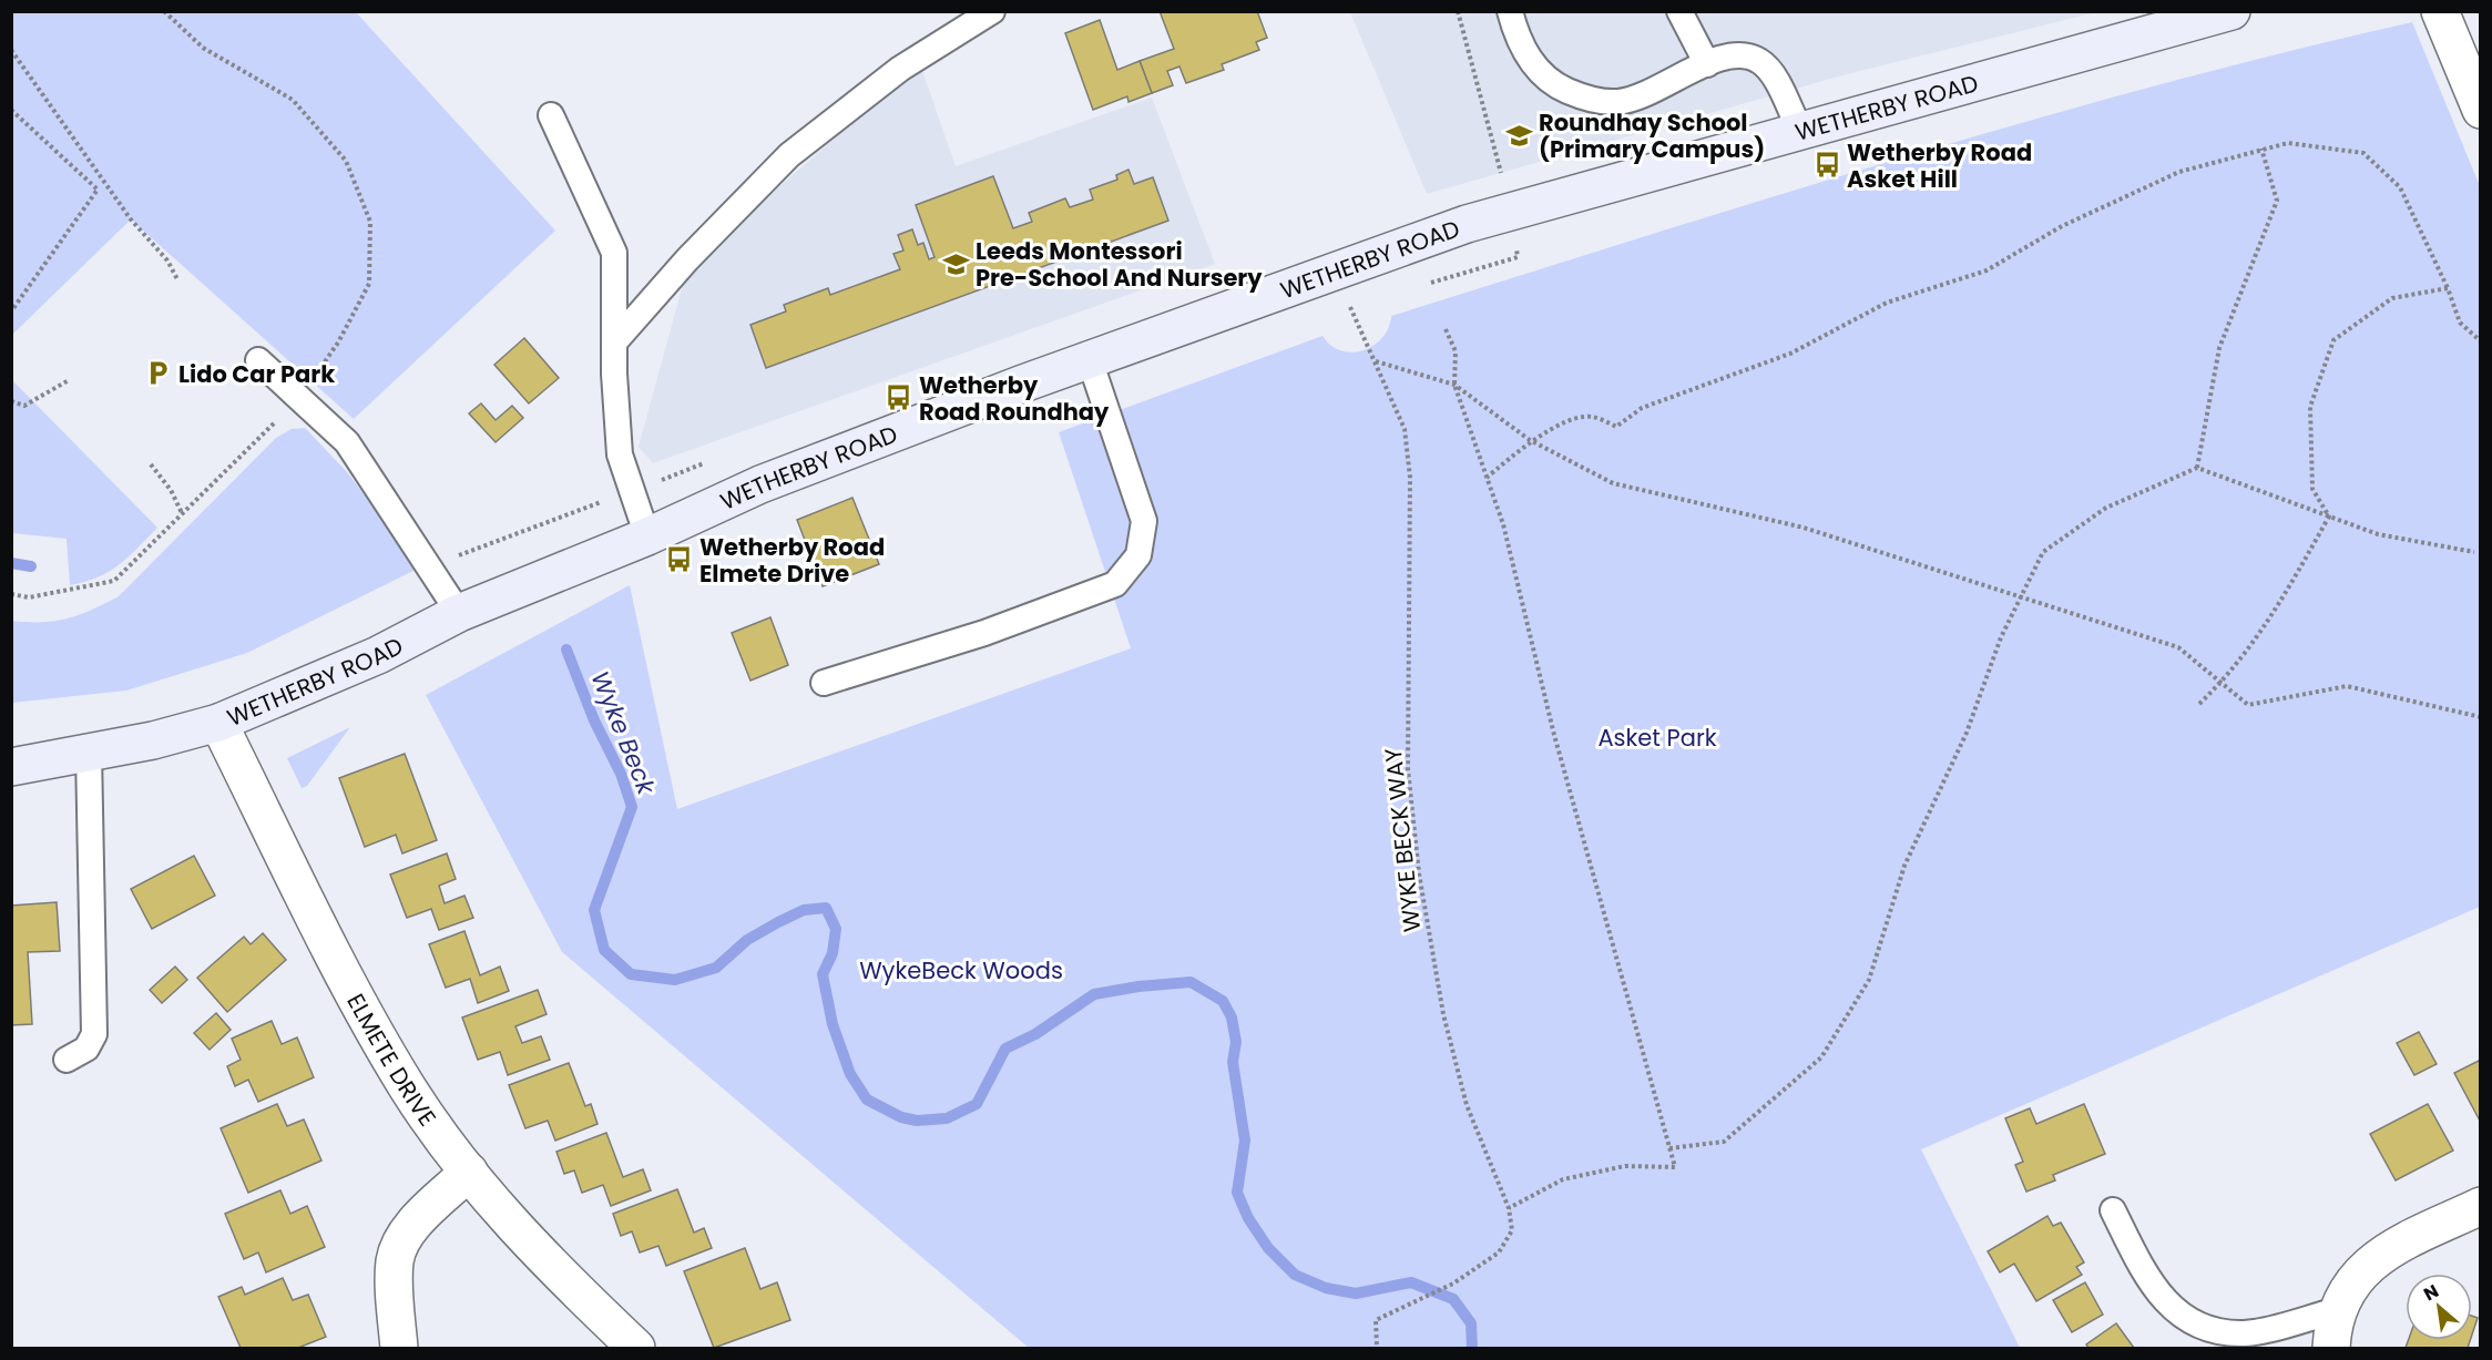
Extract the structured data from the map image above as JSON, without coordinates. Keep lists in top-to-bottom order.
{
  "streets": {
    "street": ["WETHERBY ROAD", "ELMETE DRIVE"],
    "path": ["WYKE BECK WAY"]
  },
  "crossings": [
    ["WETHERBY ROAD", "ELMETE DRIVE"]
  ],
  "water": ["Wyke Beck"],
  "parks": ["Asket Park", "WykeBeck Woods"],
  "places": {
    "school or university": ["Roundhay School (Primary Campus)", "Leeds Montessori Pre-School And Nursery"],
    "bus stop": ["Wetherby Road Asket Hill", "Wetherby Road Roundhay", "Wetherby Road Elmete Drive"],
    "parking": ["Lido Car Park"]
  },
  "north": "top left"
}
